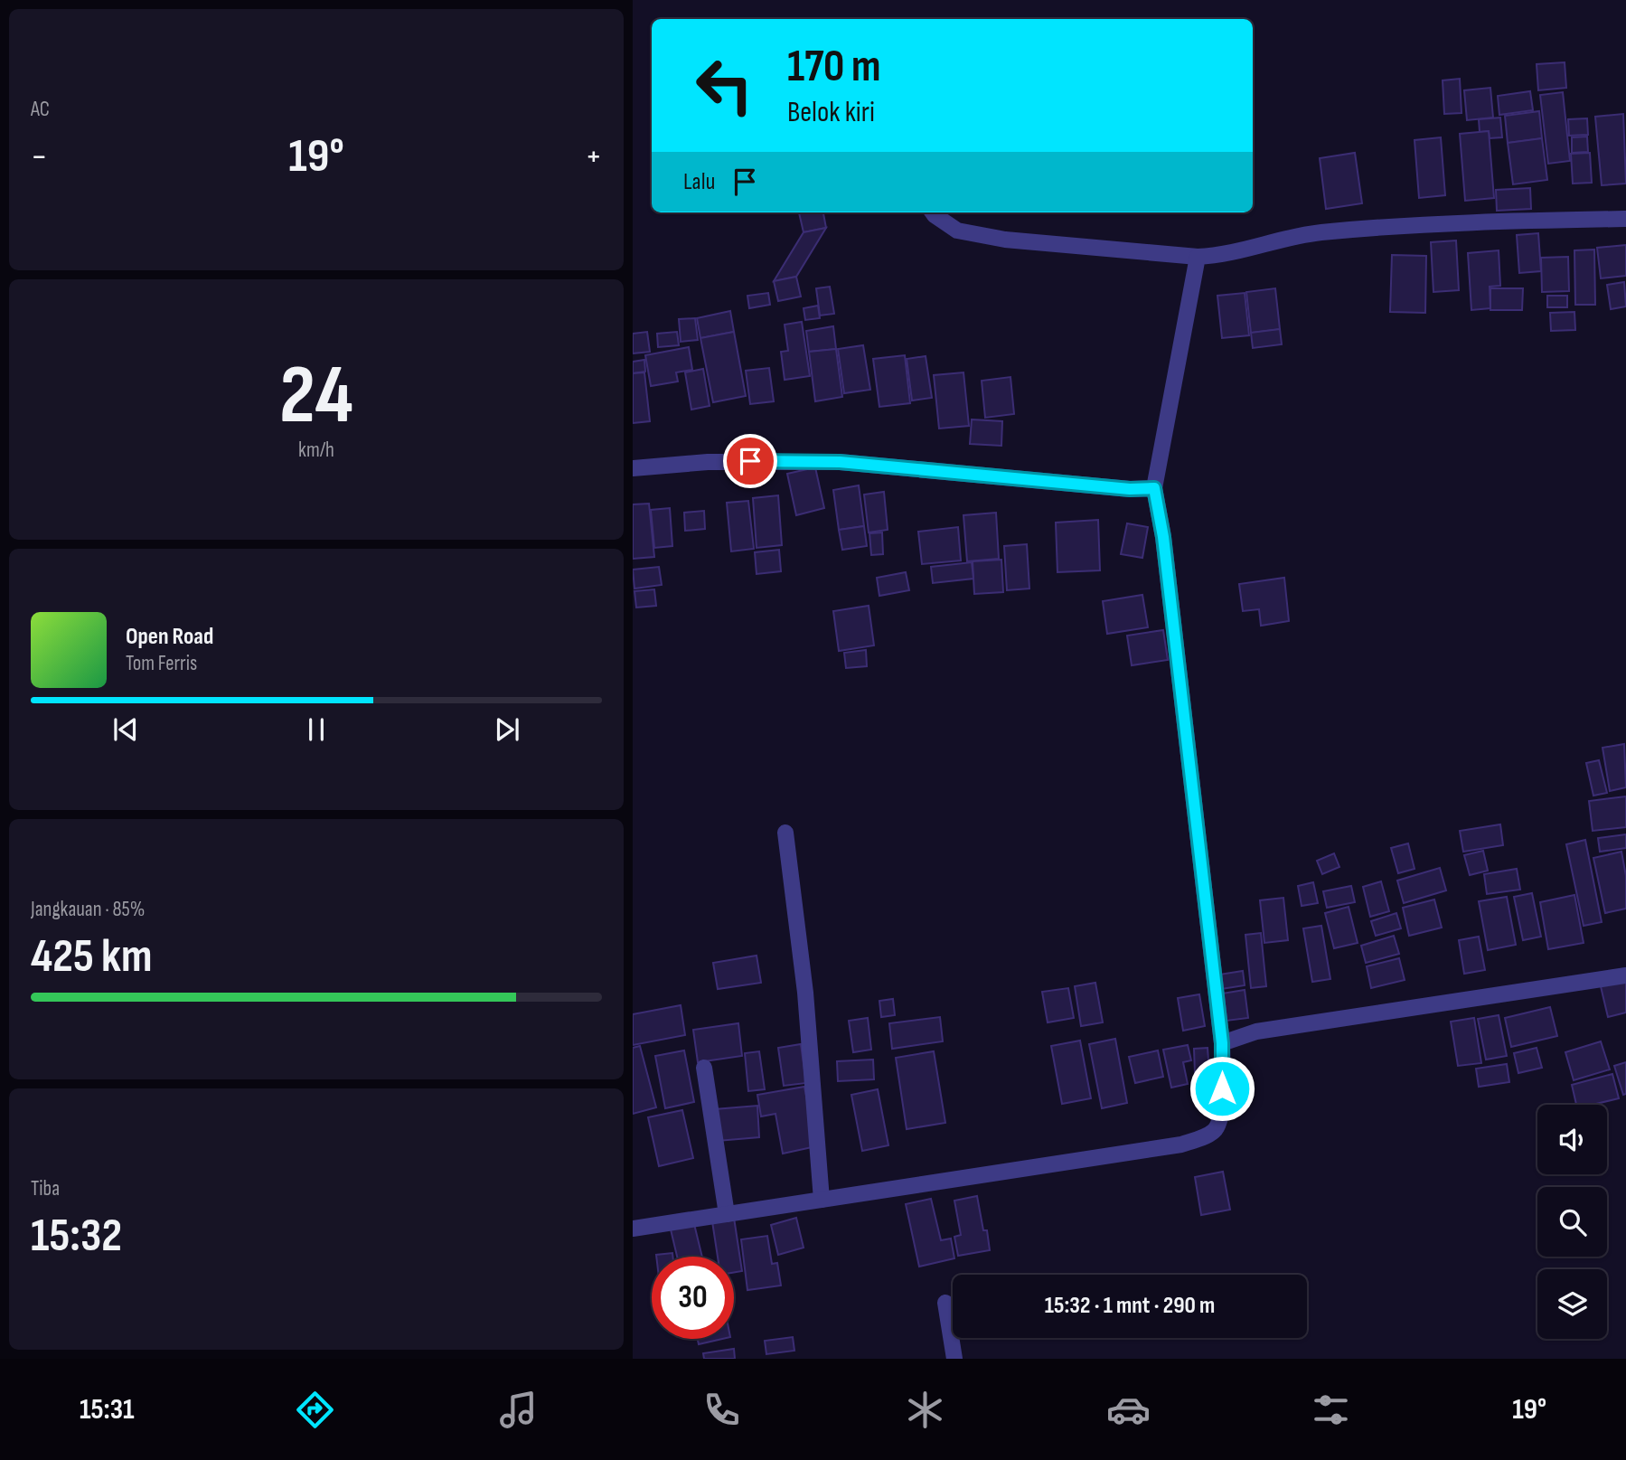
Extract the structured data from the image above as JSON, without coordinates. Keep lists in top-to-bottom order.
{
  "page": {
    "tile": [
      "AC",
      ["24", "km/h"],
      ["Jangkauan · 85%", "425 km"],
      ["Tiba", "15:32"]
    ],
    "turn": ["170 m", "Belok kiri"],
    "heat": ["−", "19°", "+"],
    "then": "Lalu",
    "song": ["Open Road", "Tom Ferris"],
    "limit": "30",
    "trip": "15:32 · 1 mnt · 290 m",
    "tabs": ["15:31", "19°"]
  }
}
